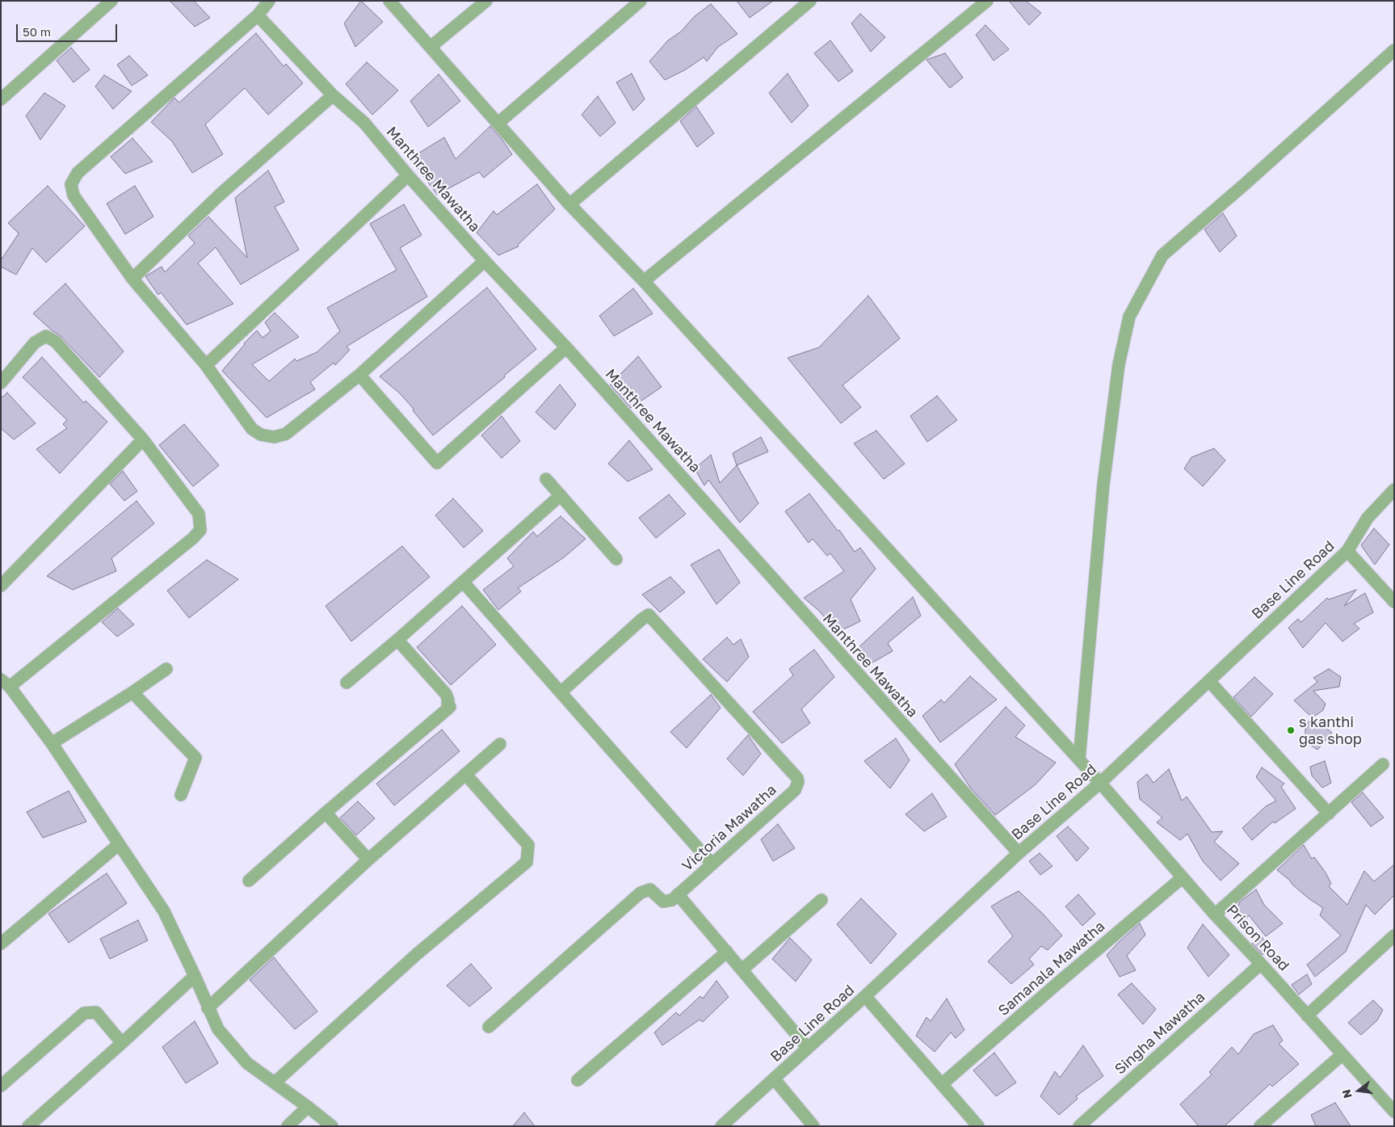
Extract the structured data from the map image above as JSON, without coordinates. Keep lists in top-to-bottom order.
{
  "streets": {
    "street": [
      "Manthree Mawatha",
      "Base Line Road",
      "Victoria Mawatha",
      "Prison Road",
      "Samanala Mawatha",
      "Singha Mawatha"
    ]
  },
  "crossings": [
    ["Manthree Mawatha", "Base Line Road"],
    ["Base Line Road", "Prison Road"],
    ["Prison Road", "Samanala Mawatha"],
    ["Prison Road", "Singha Mawatha"]
  ],
  "places": ["s kanthi gas shop"],
  "scale_bar": "50 m",
  "north": "left"
}
